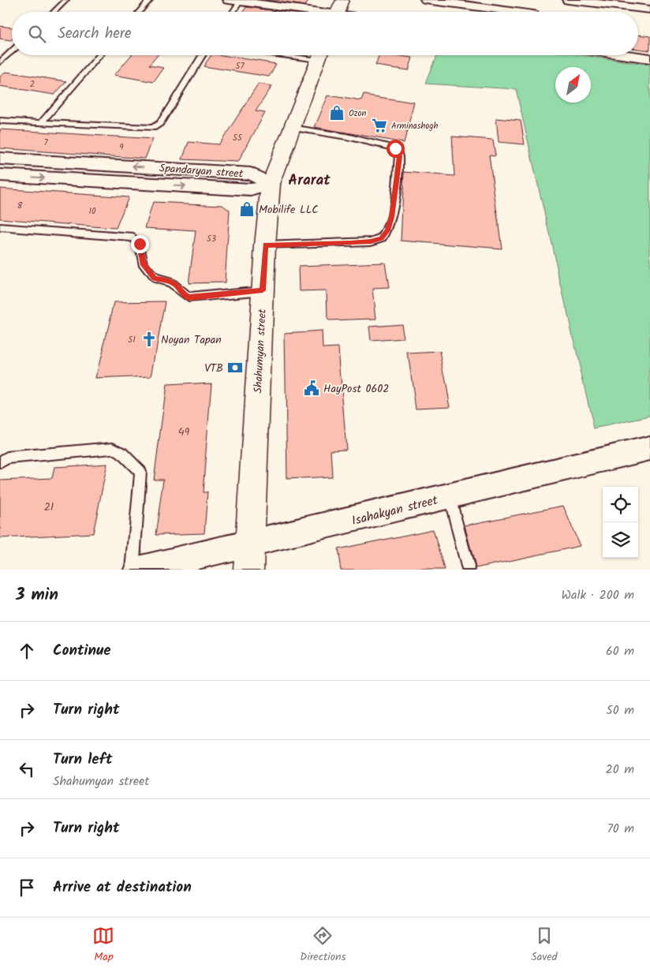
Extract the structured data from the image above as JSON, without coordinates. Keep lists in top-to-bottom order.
{
  "streets": {
    "main road": ["Shahumyan street"],
    "street": ["Spandaryan street", "Isahakyan street"]
  },
  "crossings": [
    ["Spandaryan street", "Shahumyan street"],
    ["Shahumyan street", "Isahakyan street"]
  ],
  "districts": ["Ararat"],
  "places": {
    "shop": ["Ozon", "Mobilife LLC"],
    "supermarket": ["Arminashogh"],
    "church": ["Noyan Tapan"],
    "bank": ["VTB"],
    "public building": ["HayPost 0602"]
  },
  "house_numbers": [
    "57",
    "2",
    "55",
    "7",
    "9",
    "8",
    "10",
    "53",
    "51",
    "49",
    "21"
  ],
  "north": "top right",
  "page": {
    "search": "Search here",
    "heading": ["3 min", "Walk · 200 m"],
    "list": [
      ["Continue", "60 m"],
      ["Turn right", "50 m"],
      ["Turn left", "Shahumyan street", "20 m"],
      ["Turn right", "70 m"],
      "Arrive at destination"
    ],
    "nav": ["Map", "Directions", "Saved"]
  }
}
